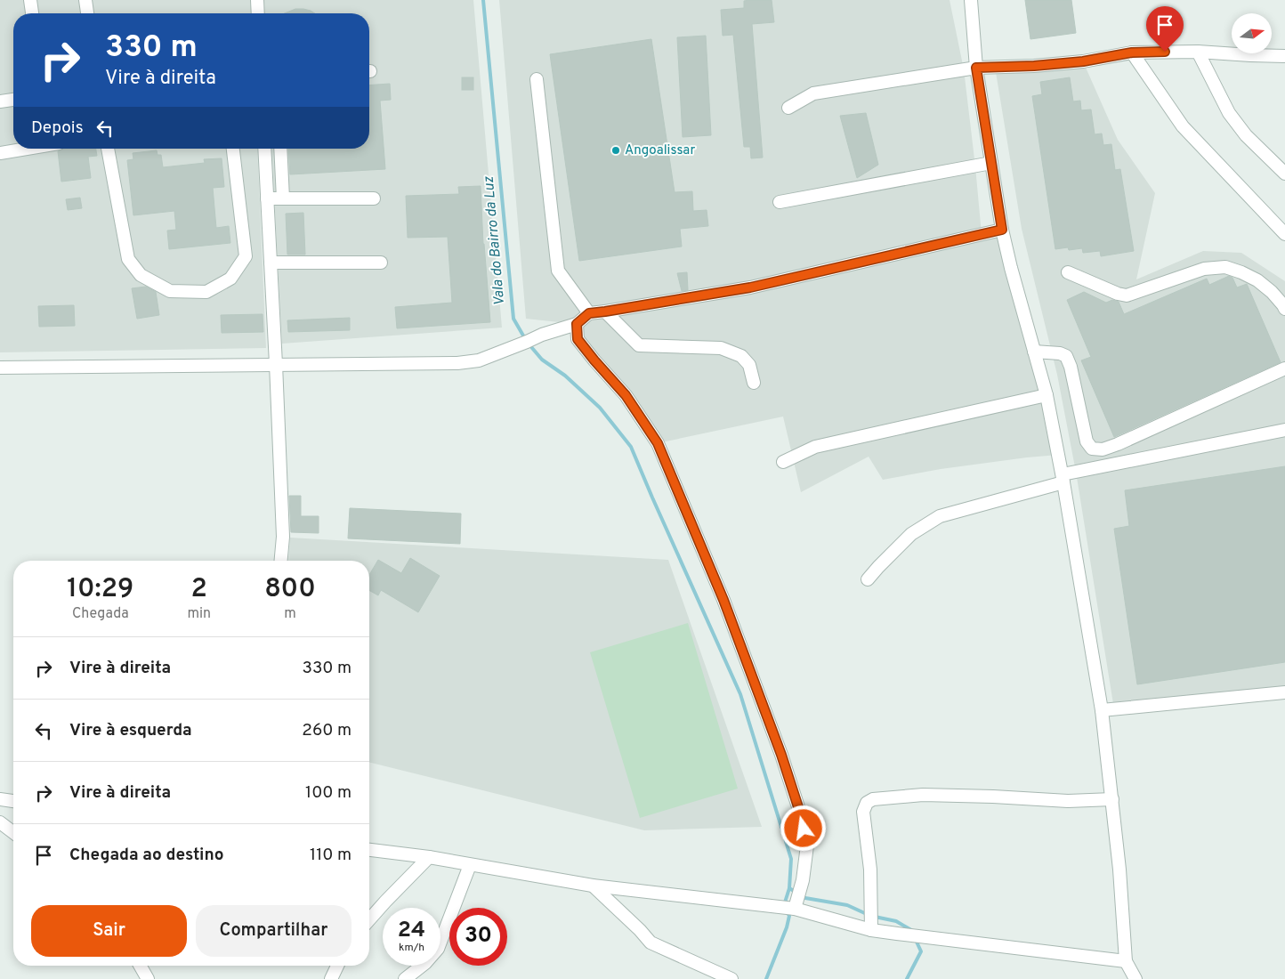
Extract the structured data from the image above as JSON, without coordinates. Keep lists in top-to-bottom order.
{
  "water": ["Vala do Bairro da Luz"],
  "places": ["Angoalissar"],
  "north": "right",
  "page": {
    "turn": ["330 m", "Vire à direita"],
    "then": "Depois",
    "eta": [
      "10:29",
      "Chegada",
      "2",
      "min",
      "800",
      "m"
    ],
    "list": [
      {
        "name": "Vire à direita",
        "value": "330 m"
      },
      {
        "name": "Vire à esquerda",
        "value": "260 m"
      },
      {
        "name": "Vire à direita",
        "value": "100 m"
      },
      {
        "name": "Chegada ao destino",
        "value": "110 m"
      }
    ],
    "buttons": ["Sair", "Compartilhar"],
    "speed": "24 km/h",
    "limit": "30"
  }
}
